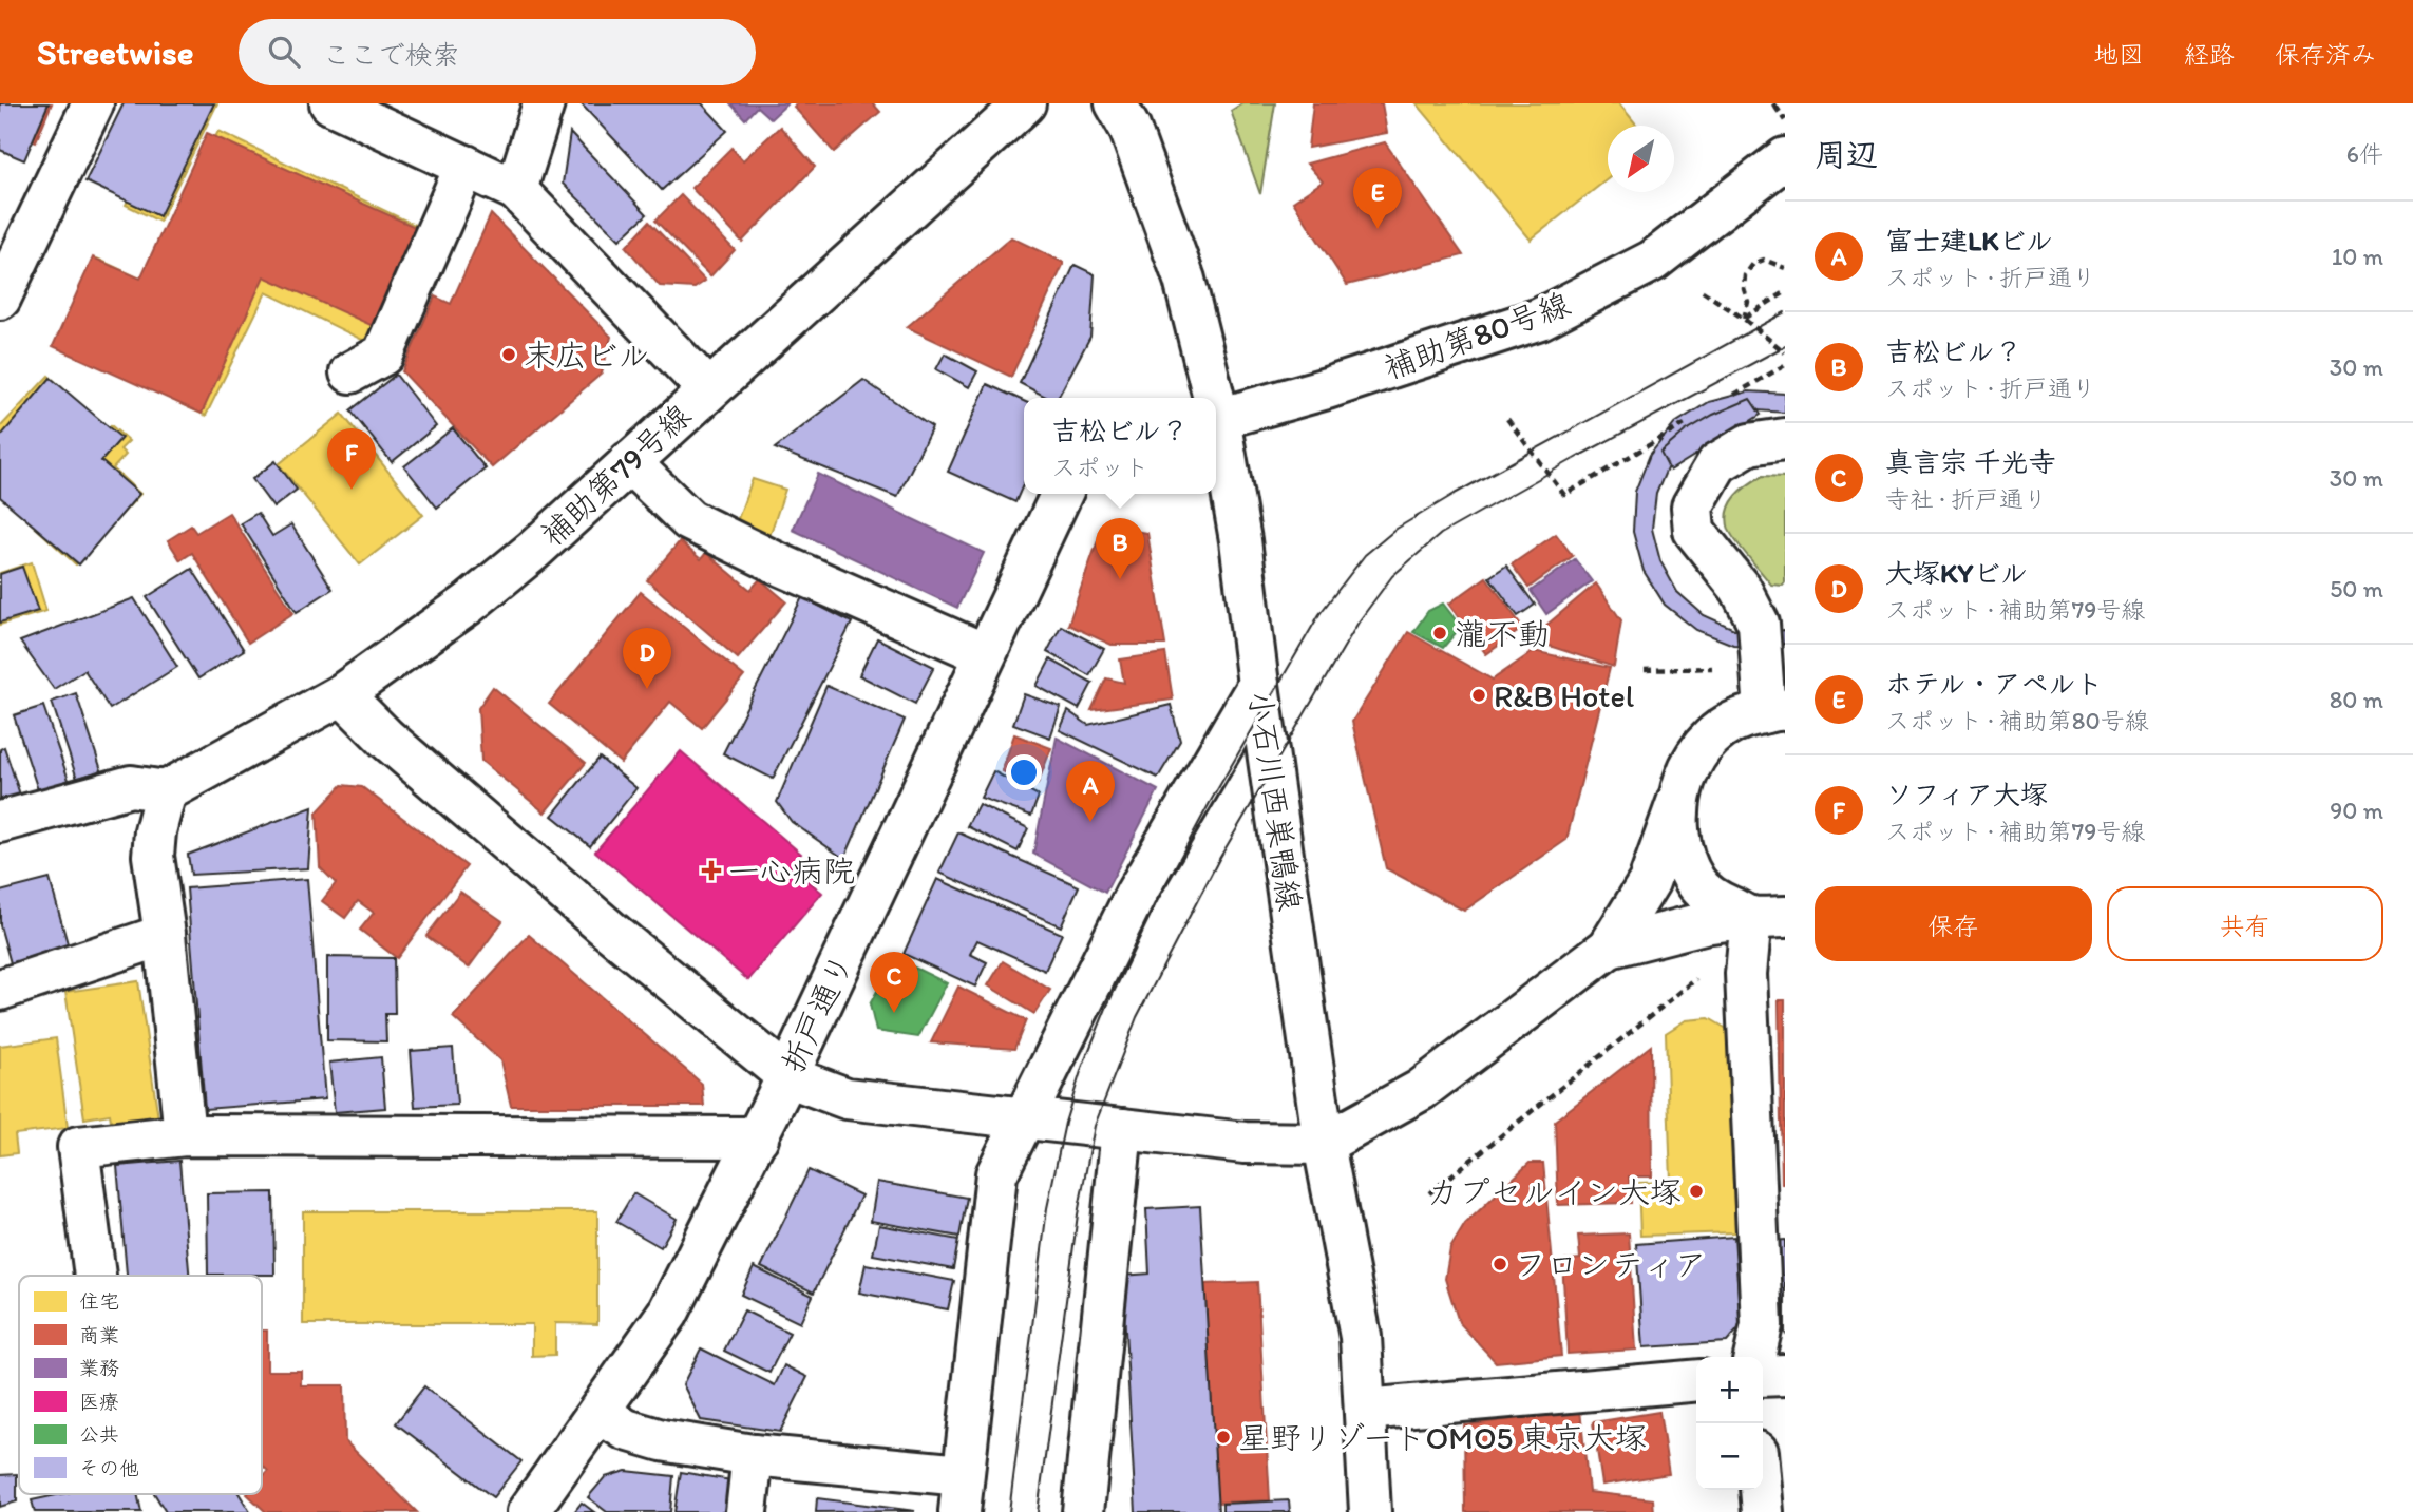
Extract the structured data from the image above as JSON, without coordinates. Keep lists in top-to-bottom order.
{
  "streets": {
    "street": [
      "補助第80号線",
      "補助第79号線",
      "小石川西巣鴨線",
      "折戸通り"
    ]
  },
  "places": {
    "other": [
      "末広ビル",
      "瀧不動",
      "R&B Hotel",
      "カプセルイン大塚",
      "フロンティア",
      "星野リゾートOMO5 東京大塚"
    ],
    "health": ["一心病院"]
  },
  "legend": [
    "住宅",
    "商業",
    "業務",
    "医療",
    "公共",
    "その他"
  ],
  "north": "bottom left",
  "page": {
    "header": "Streetwise",
    "search": "ここで検索",
    "nav": ["地図", "経路", "保存済み"],
    "heading": ["周辺", "6件"],
    "pins": [
      "E",
      "F",
      "B",
      "D",
      "A",
      "C"
    ],
    "list": [
      {
        "mark": "A",
        "name": "富士建LKビル",
        "note": "スポット · 折戸通り",
        "value": "10 m"
      },
      {
        "mark": "B",
        "name": "吉松ビル？",
        "note": "スポット · 折戸通り",
        "value": "30 m"
      },
      {
        "mark": "C",
        "name": "真言宗 千光寺",
        "note": "寺社 · 折戸通り",
        "value": "30 m"
      },
      {
        "mark": "D",
        "name": "大塚KYビル",
        "note": "スポット · 補助第79号線",
        "value": "50 m"
      },
      {
        "mark": "E",
        "name": "ホテル・アペルト",
        "note": "スポット · 補助第80号線",
        "value": "80 m"
      },
      {
        "mark": "F",
        "name": "ソフィア大塚",
        "note": "スポット · 補助第79号線",
        "value": "90 m"
      }
    ],
    "popup": ["吉松ビル？", "スポット"],
    "buttons": ["保存", "共有"],
    "map_buttons": ["+", "−"]
  }
}
